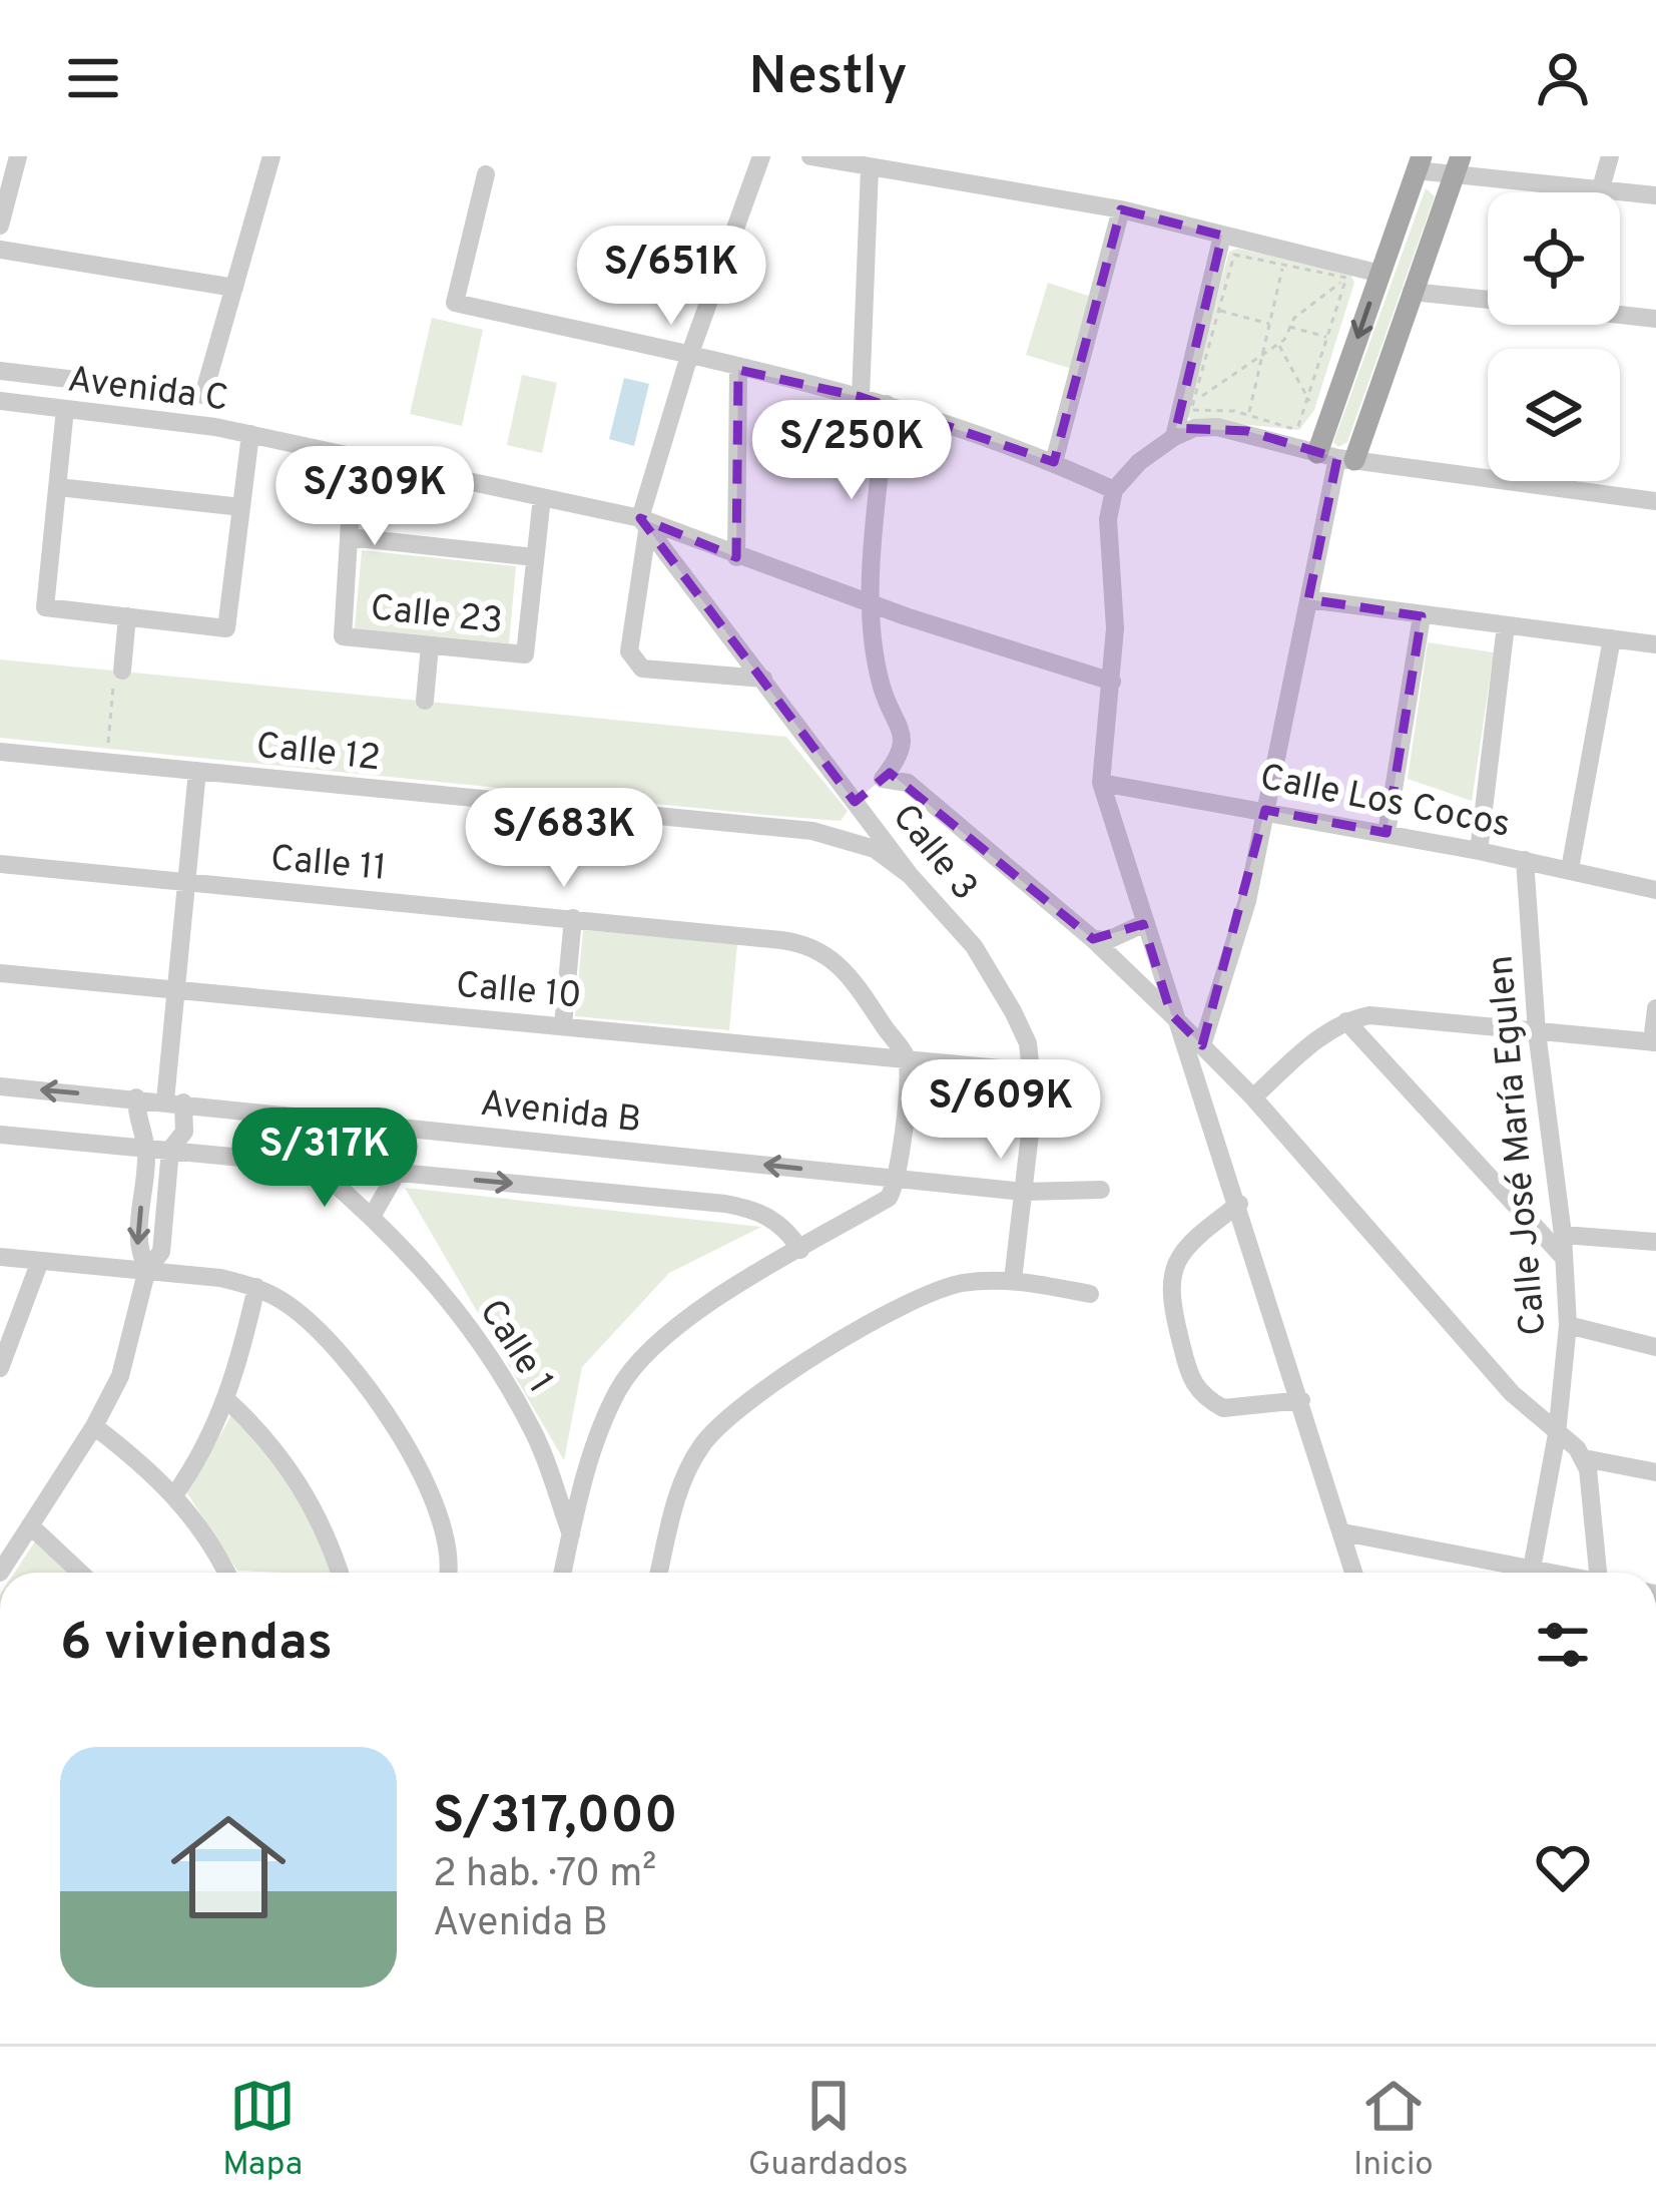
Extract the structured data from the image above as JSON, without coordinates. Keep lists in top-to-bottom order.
{
  "streets": {
    "street": [
      "Avenida C",
      "Calle 23",
      "Calle 12",
      "Calle Los Cocos",
      "Calle 3",
      "Calle 11",
      "Calle 10",
      "Avenida B",
      "Calle José María Egulen",
      "Calle 1"
    ]
  },
  "crossings": [
    ["Avenida C", "Calle 3"],
    ["Calle 12", "Calle 3"],
    ["Calle Los Cocos", "Calle José María Egulen"],
    ["Calle 3", "Calle 10"],
    ["Calle 3", "Avenida B"],
    ["Calle 11", "Calle 10"]
  ],
  "page": {
    "header": "Nestly",
    "price": [
      "S/651K",
      "S/250K",
      "S/309K",
      "S/683K",
      "S/609K",
      "S/317K"
    ],
    "heading": "6 viviendas",
    "list": [
      {
        "name": "S/317,000",
        "note": "2 hab. · 70 m² · Avenida B"
      }
    ],
    "tabs": ["Mapa", "Guardados", "Inicio"]
  }
}
